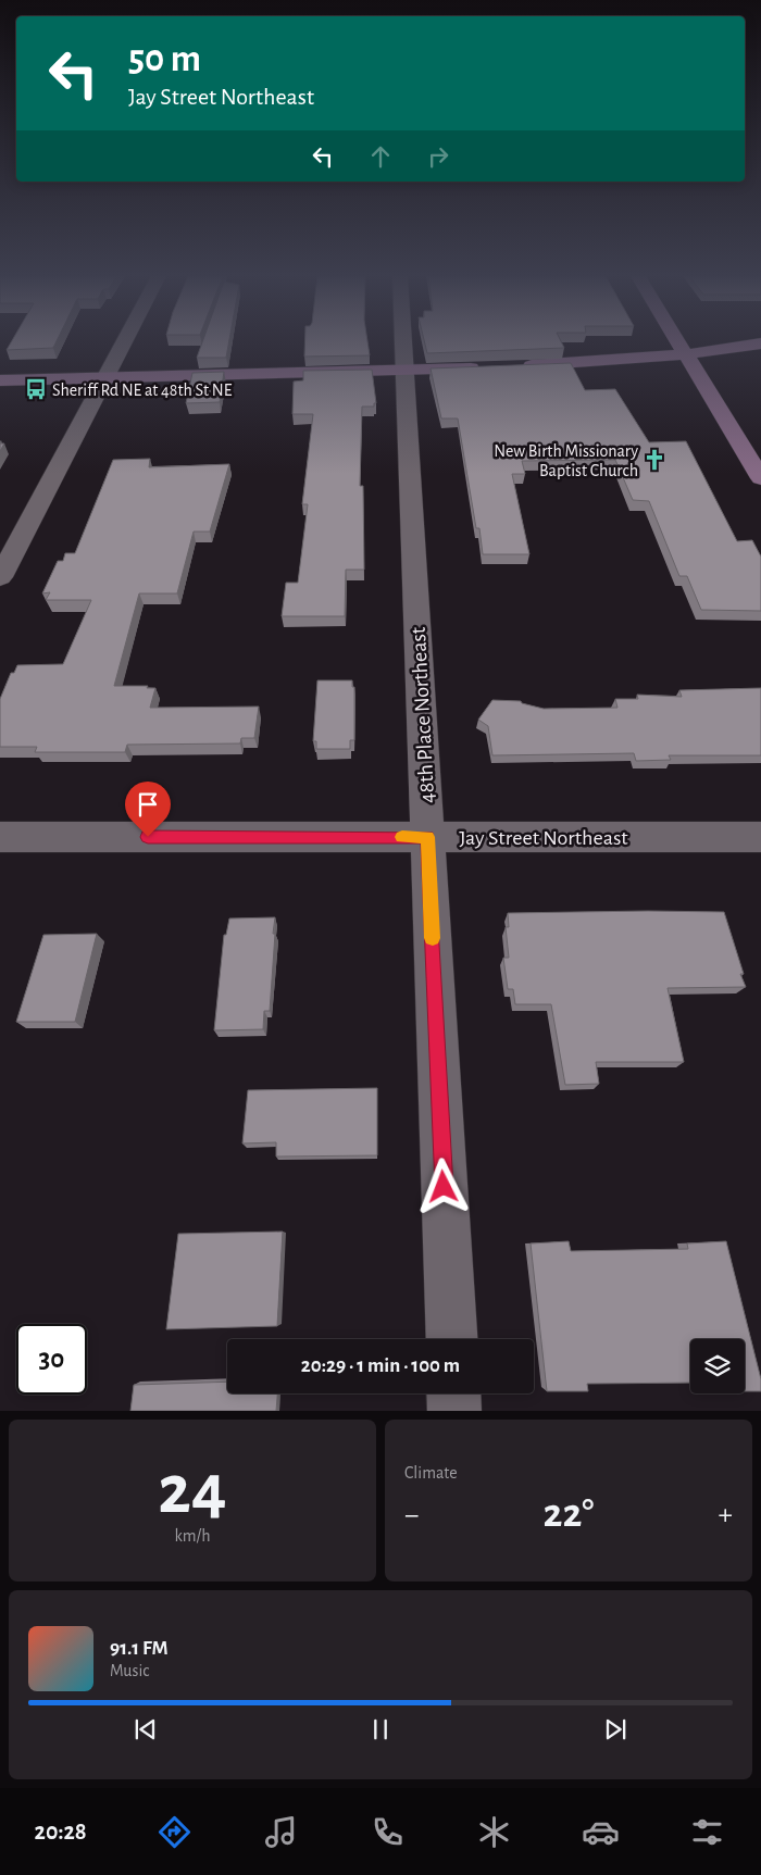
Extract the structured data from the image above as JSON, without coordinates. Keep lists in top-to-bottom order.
{
  "streets": {
    "street": ["48th Place Northeast", "Jay Street Northeast"]
  },
  "crossings": [
    ["48th Place Northeast", "Jay Street Northeast"]
  ],
  "places": {
    "bus stop": ["Sheriff Rd NE at 48th St NE"],
    "church": ["New Birth Missionary Baptist Church"]
  },
  "page": {
    "turn": ["50 m", "Jay Street Northeast"],
    "limit": "30",
    "trip": "20:29 · 1 min · 100 m",
    "tile": [
      ["24", "km/h"],
      "Climate"
    ],
    "heat": ["−", "22°", "+"],
    "song": ["91.1 FM", "Music"],
    "tabs": "20:28"
  }
}
